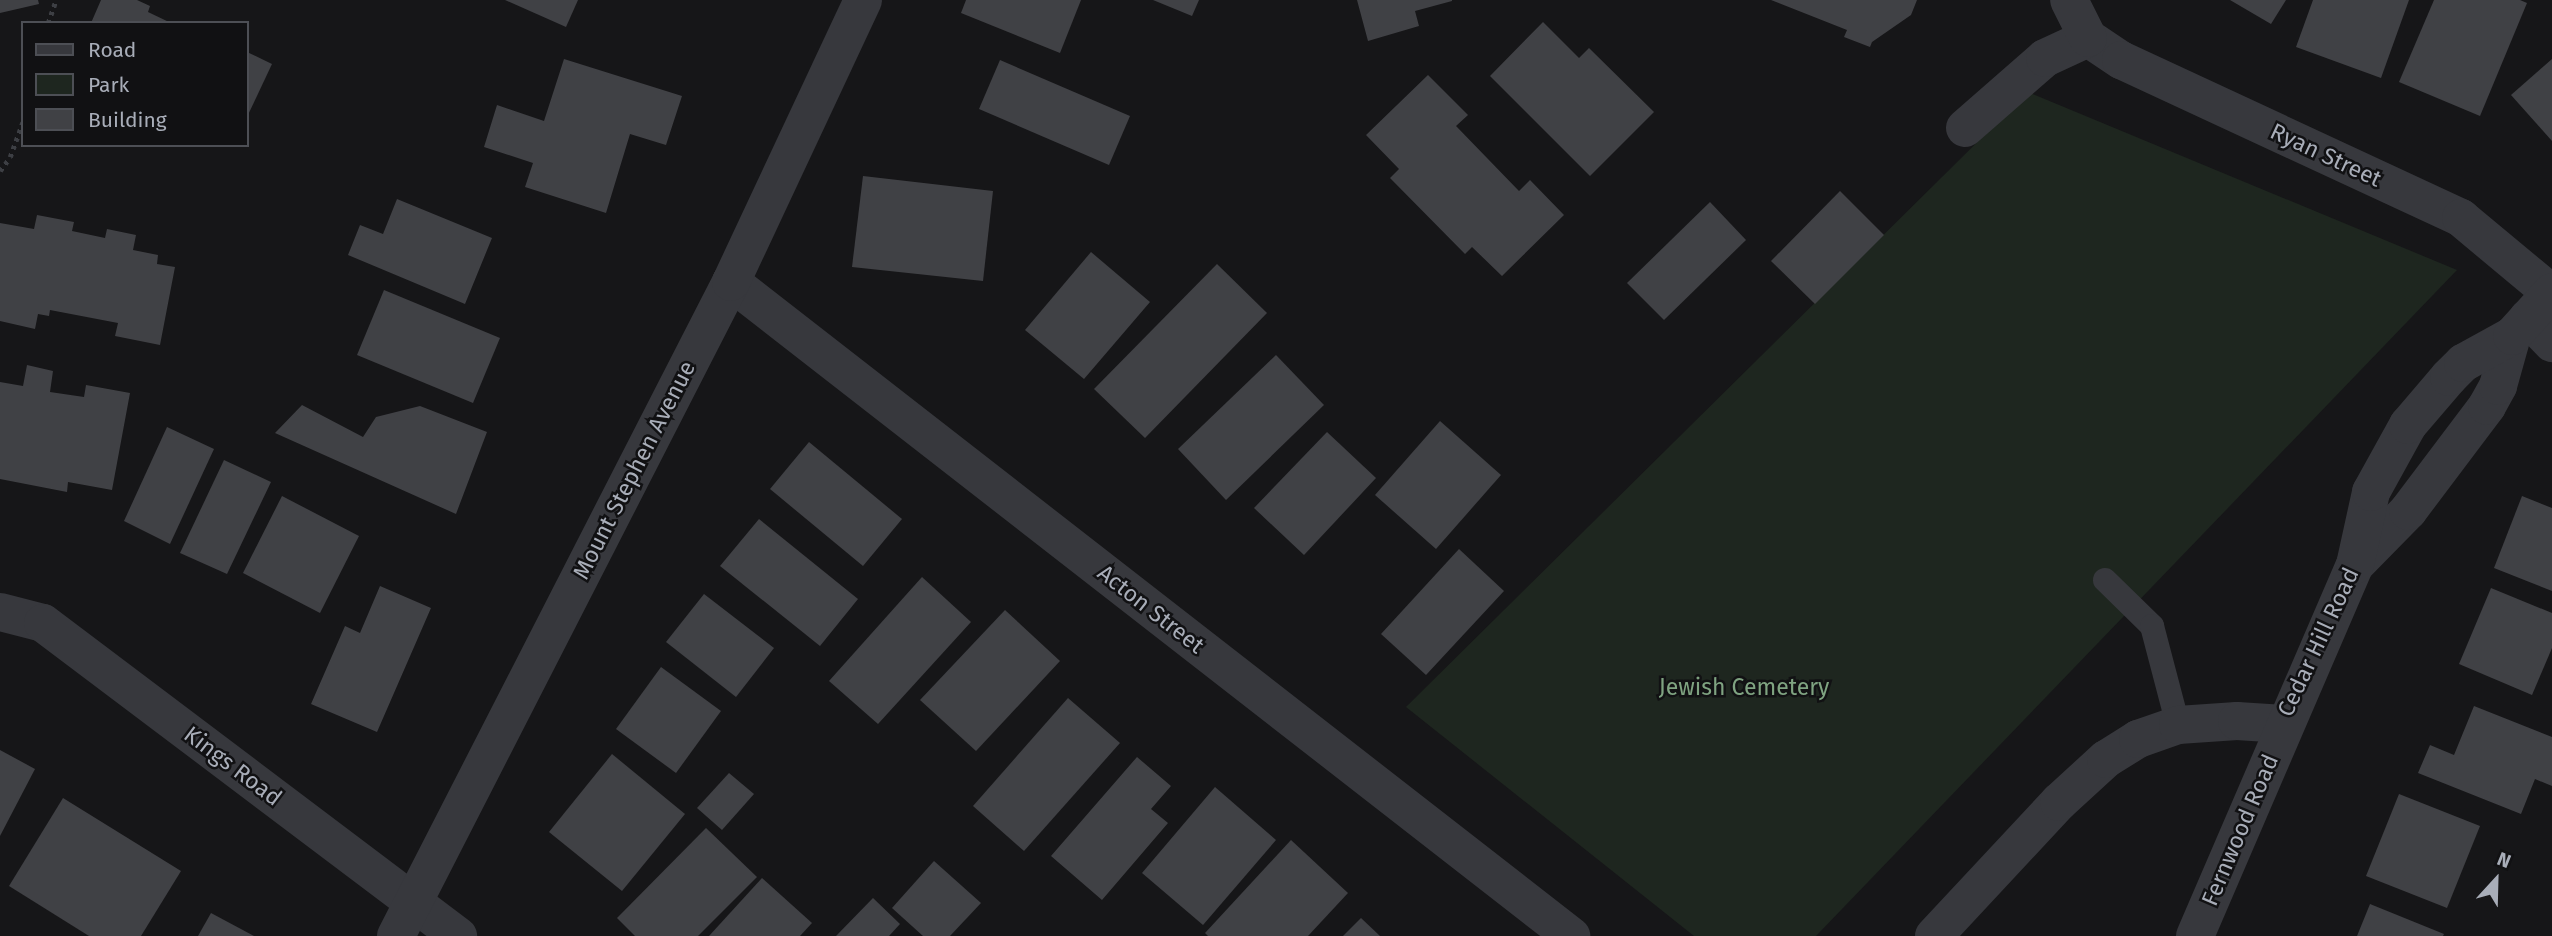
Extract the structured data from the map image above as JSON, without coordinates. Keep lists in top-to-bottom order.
{
  "streets": {
    "street": [
      "Ryan Street",
      "Mount Stephen Avenue",
      "Acton Street",
      "Cedar Hill Road",
      "Kings Road",
      "Fernwood Road"
    ]
  },
  "crossings": [
    ["Ryan Street", "Cedar Hill Road"],
    ["Mount Stephen Avenue", "Acton Street"],
    ["Mount Stephen Avenue", "Kings Road"],
    ["Cedar Hill Road", "Fernwood Road"]
  ],
  "parks": ["Jewish Cemetery"],
  "legend": ["Road", "Park", "Building"],
  "north": "top"
}
